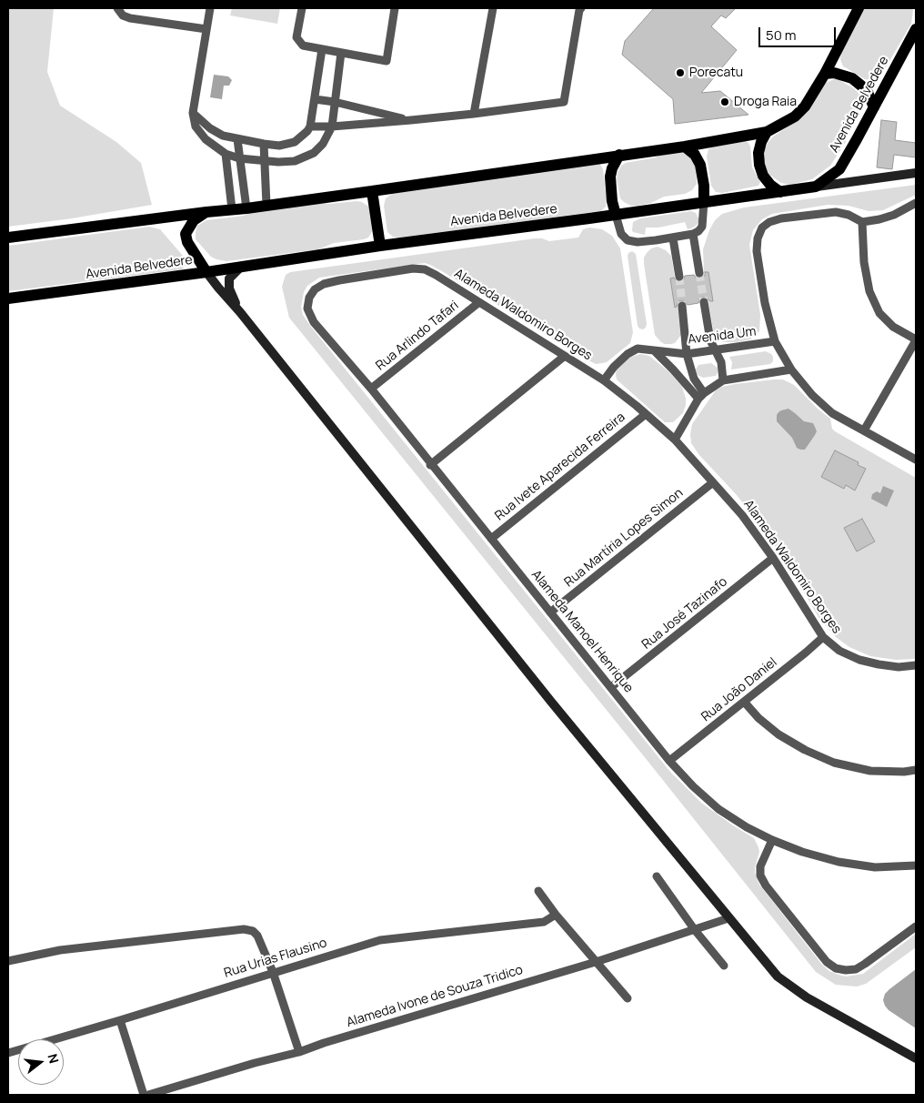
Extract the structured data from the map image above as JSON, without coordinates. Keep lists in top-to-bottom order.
{
  "streets": {
    "main road": ["Avenida Belvedere"],
    "street": [
      "Alameda Waldomiro Borges",
      "Rua Arlindo Tafari",
      "Avenida Um",
      "Rua Ivete Aparecida Ferreira",
      "Rua Martíria Lopes Simon",
      "Rua José Tazinafo",
      "Alameda Manoel Henrique",
      "Rua João Daniel",
      "Rua Urias Flausino",
      "Alameda Ivone de Souza Tridico"
    ]
  },
  "crossings": [
    ["Alameda Waldomiro Borges", "Rua Arlindo Tafari"],
    ["Alameda Waldomiro Borges", "Avenida Um"],
    ["Alameda Waldomiro Borges", "Rua Ivete Aparecida Ferreira"],
    ["Alameda Waldomiro Borges", "Rua Martíria Lopes Simon"],
    ["Alameda Waldomiro Borges", "Rua José Tazinafo"],
    ["Alameda Waldomiro Borges", "Alameda Manoel Henrique"],
    ["Alameda Waldomiro Borges", "Rua João Daniel"],
    ["Rua Arlindo Tafari", "Alameda Manoel Henrique"],
    ["Rua Ivete Aparecida Ferreira", "Alameda Manoel Henrique"],
    ["Rua Martíria Lopes Simon", "Alameda Manoel Henrique"],
    ["Rua José Tazinafo", "Alameda Manoel Henrique"],
    ["Alameda Manoel Henrique", "Rua João Daniel"]
  ],
  "places": ["Porecatu", "Droga Raia"],
  "scale_bar": "50 m",
  "north": "right"
}
